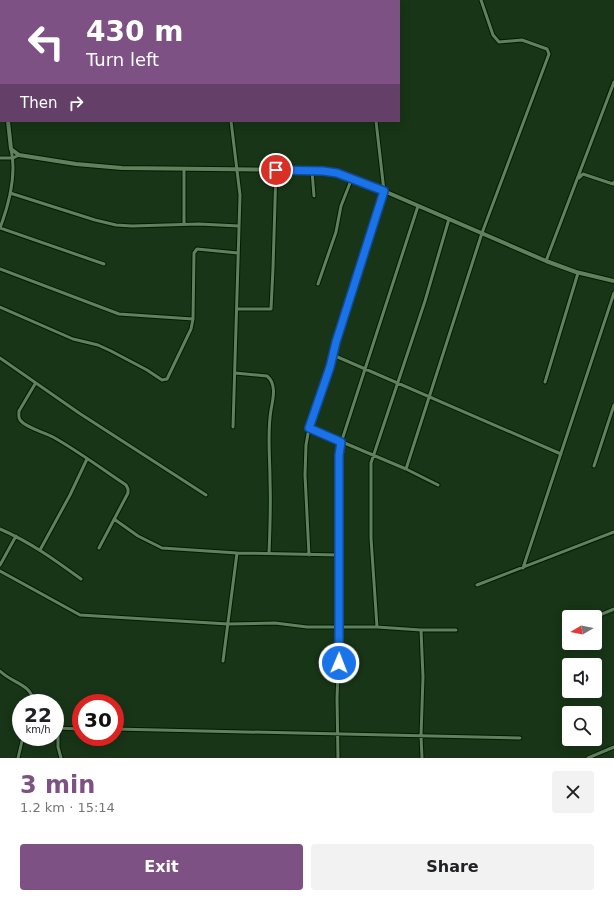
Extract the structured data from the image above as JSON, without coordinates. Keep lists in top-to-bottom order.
{
  "north": "left",
  "page": {
    "turn": ["430 m", "Turn left"],
    "then": "Then",
    "speed": "22 km/h",
    "limit": "30",
    "heading": ["3 min", "1.2 km · 15:14"],
    "buttons": ["Exit", "Share"]
  }
}
